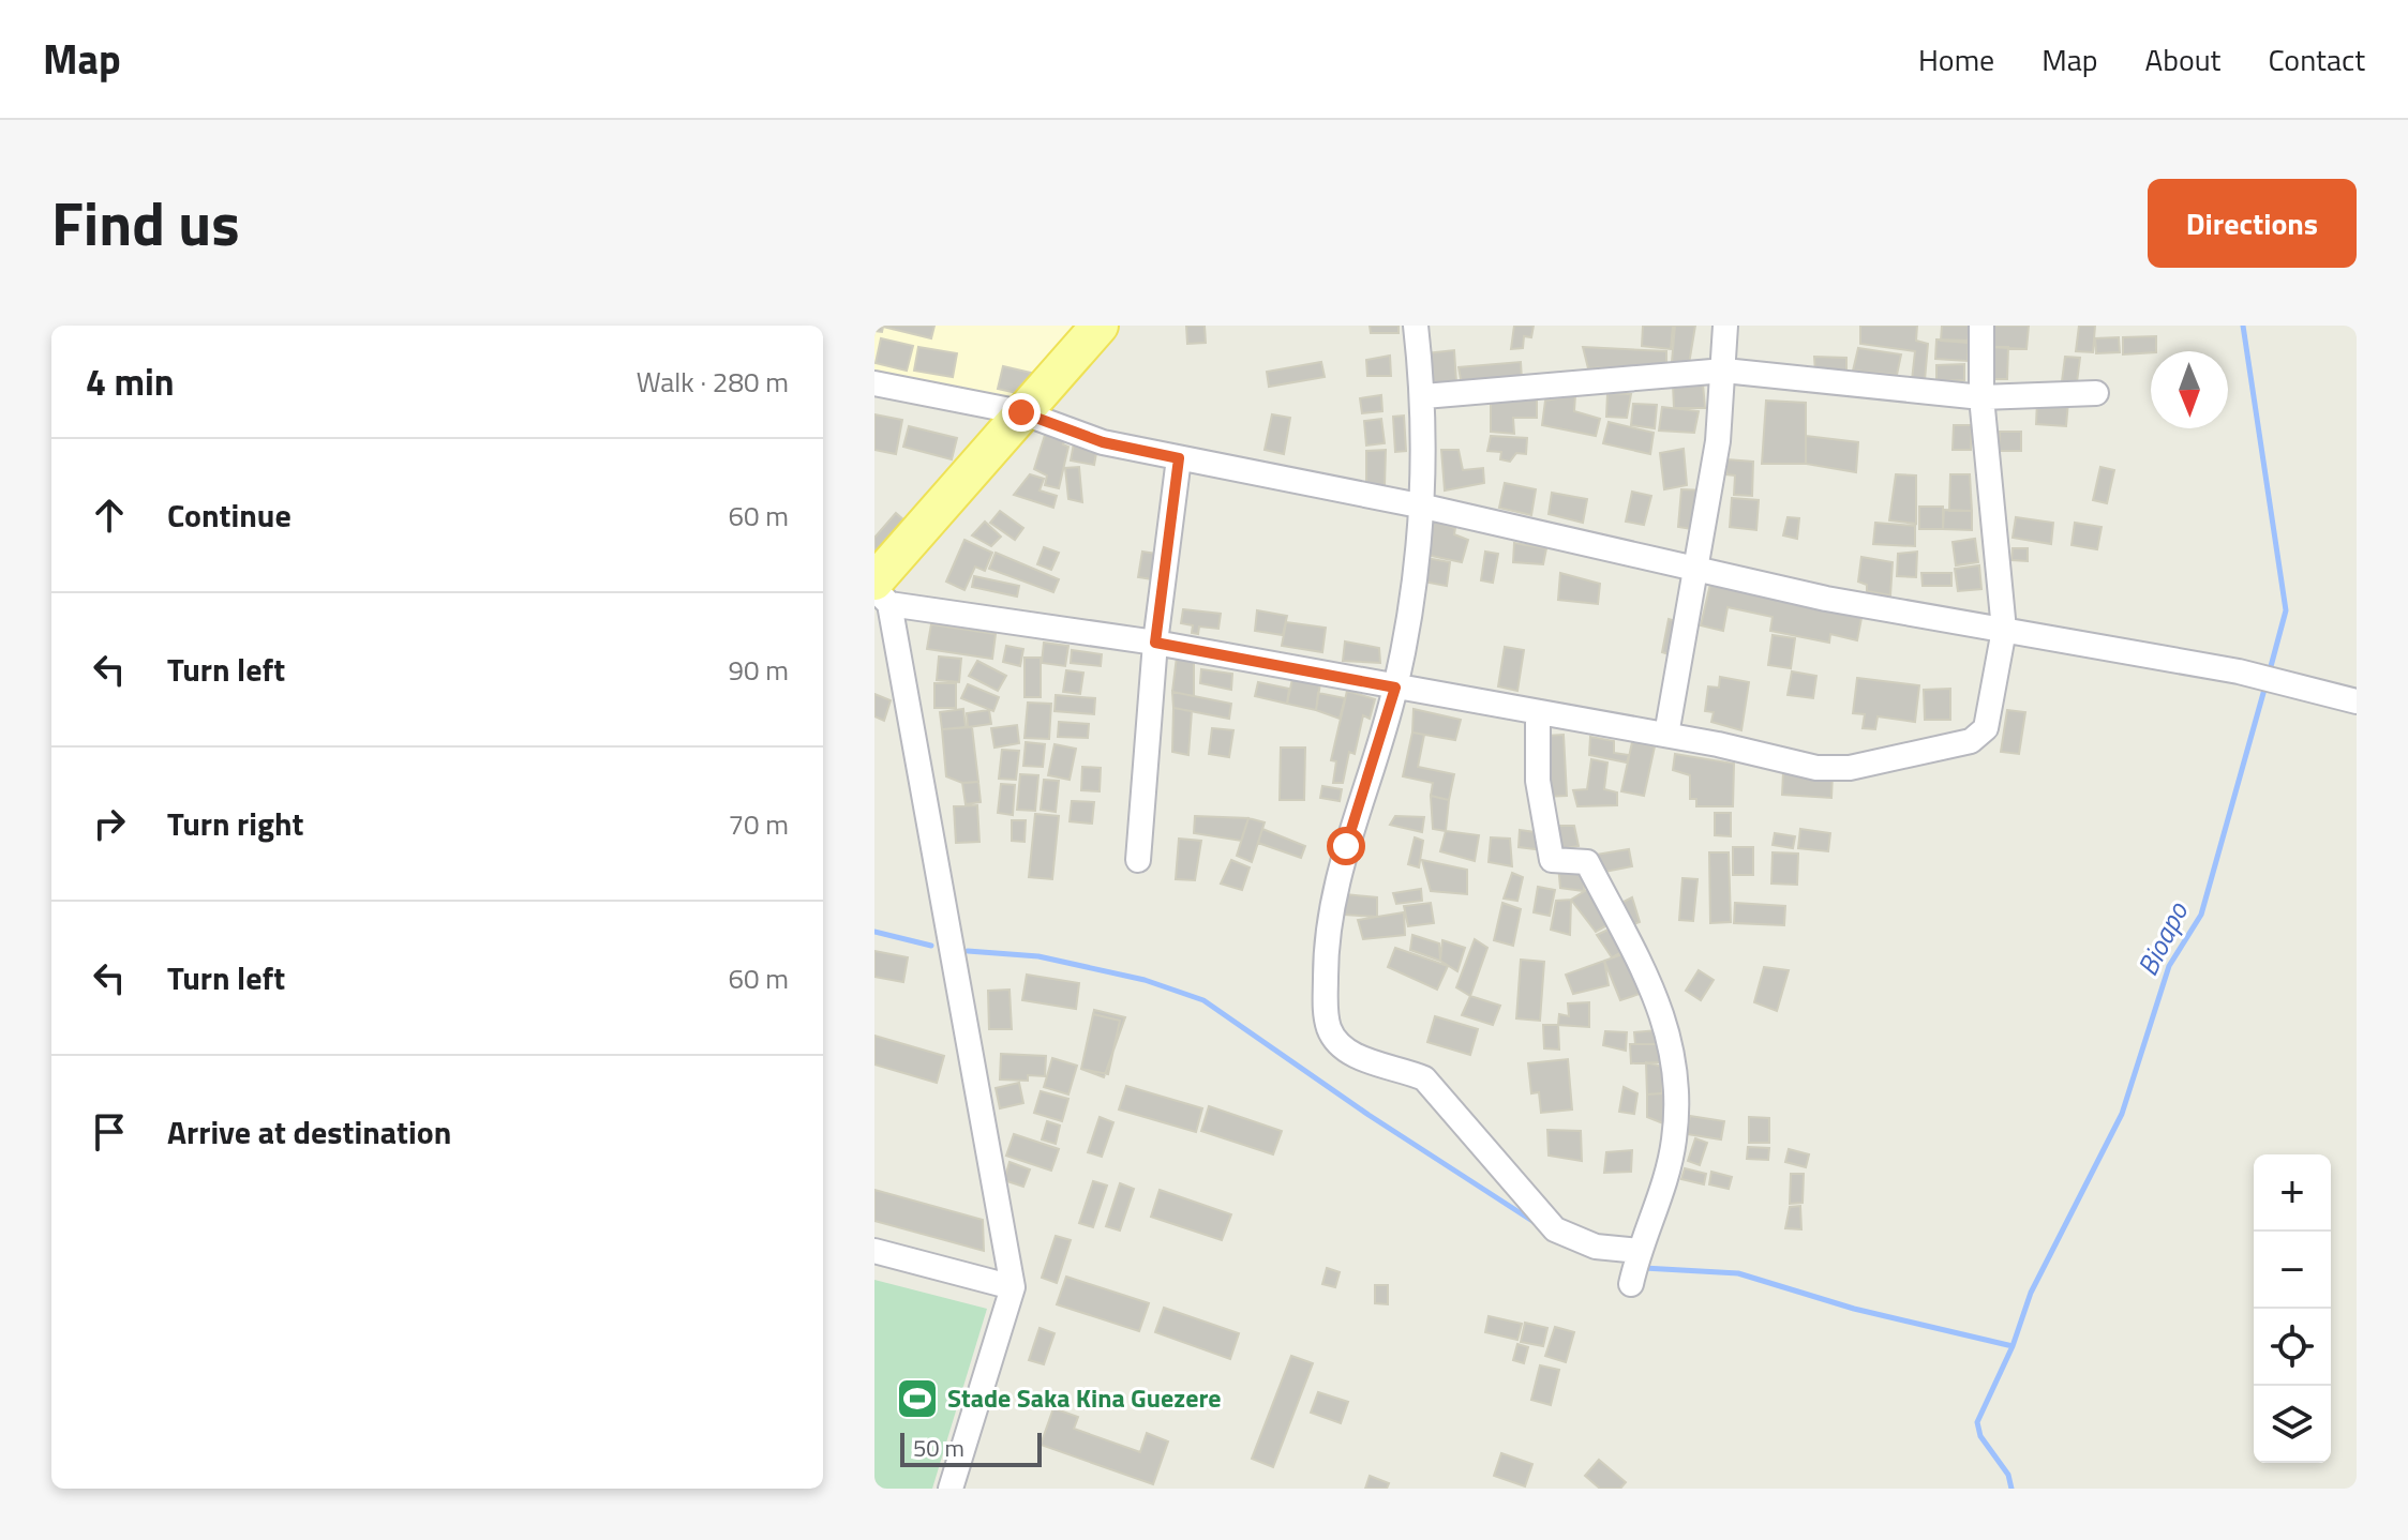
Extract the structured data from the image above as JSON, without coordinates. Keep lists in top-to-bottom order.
{
  "water": ["Bioapo"],
  "places": {
    "sports": ["Stade Saka Kina Guezere"]
  },
  "scale_bar": "50 m",
  "north": "bottom",
  "page": {
    "header": "Map",
    "nav": [
      "Home",
      "Map",
      "About",
      "Contact"
    ],
    "title": "Find us",
    "buttons": "Directions",
    "heading": ["4 min", "Walk · 280 m"],
    "list": [
      ["Continue", "60 m"],
      ["Turn left", "90 m"],
      ["Turn right", "70 m"],
      ["Turn left", "60 m"],
      "Arrive at destination"
    ],
    "map_buttons": ["+", "−"],
    "scale": "50 m"
  }
}
